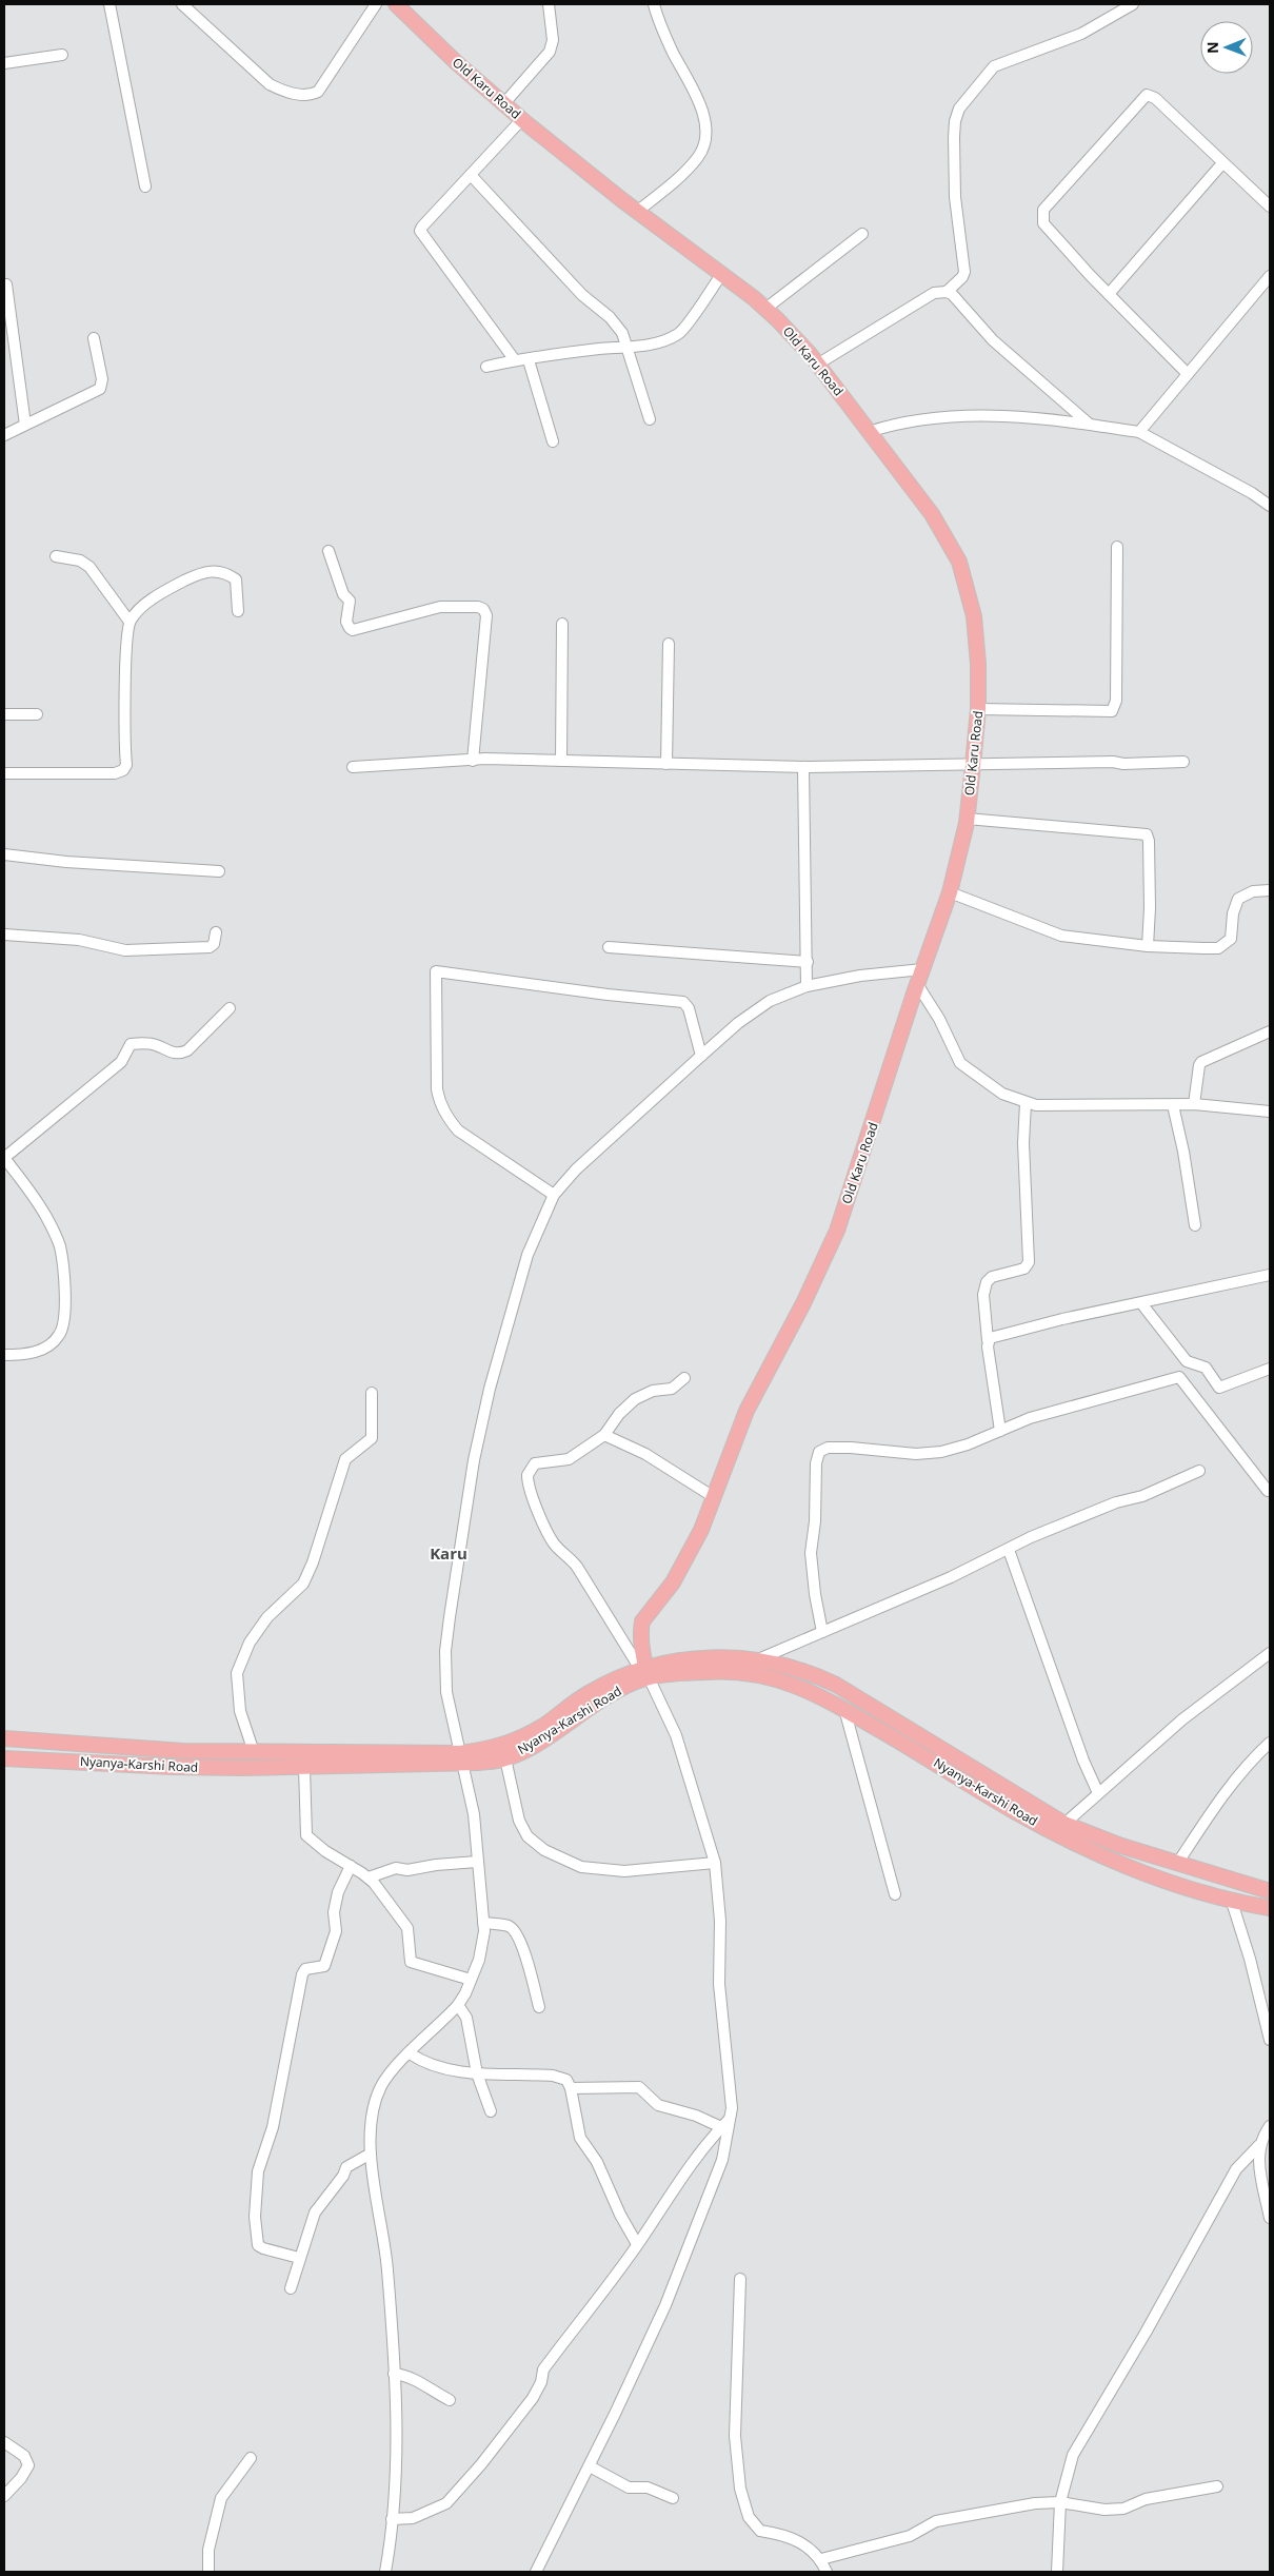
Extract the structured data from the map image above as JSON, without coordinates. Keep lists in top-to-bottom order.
{
  "streets": {
    "main road": ["Old Karu Road", "Nyanya-Karshi Road"]
  },
  "crossings": [
    ["Old Karu Road", "Nyanya-Karshi Road"]
  ],
  "districts": ["Karu"],
  "north": "left"
}
